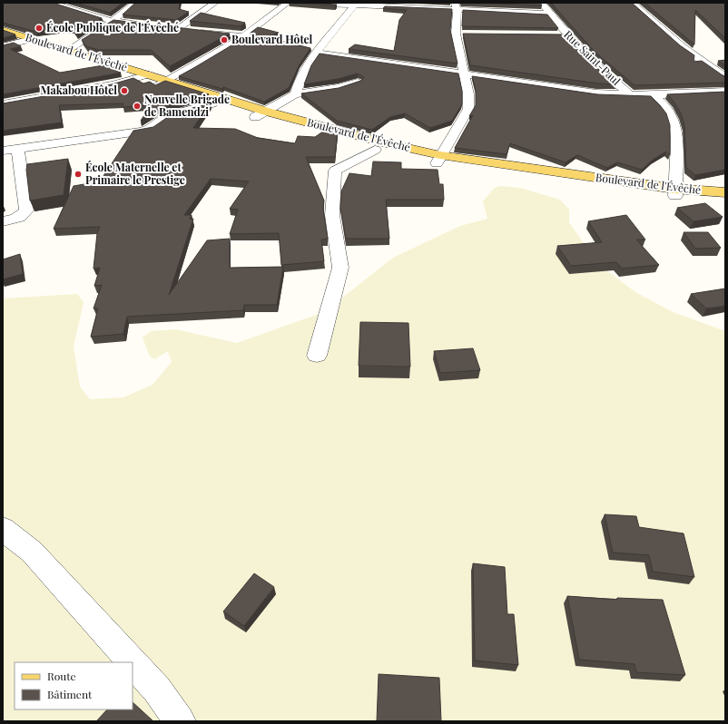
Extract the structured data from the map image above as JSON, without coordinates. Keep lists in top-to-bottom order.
{
  "streets": {
    "main road": ["Boulevard de l'Évêché"],
    "street": ["Rue Saint-Paul"]
  },
  "places": [
    "École Publique de l'Évêché",
    "Boulevard Hôtel",
    "Makabou Hôtel",
    "Nouvelle Brigade de Bamendzi",
    "École Maternelle et Primaire le Prestige"
  ],
  "legend": ["Route", "Bâtiment"]
}
